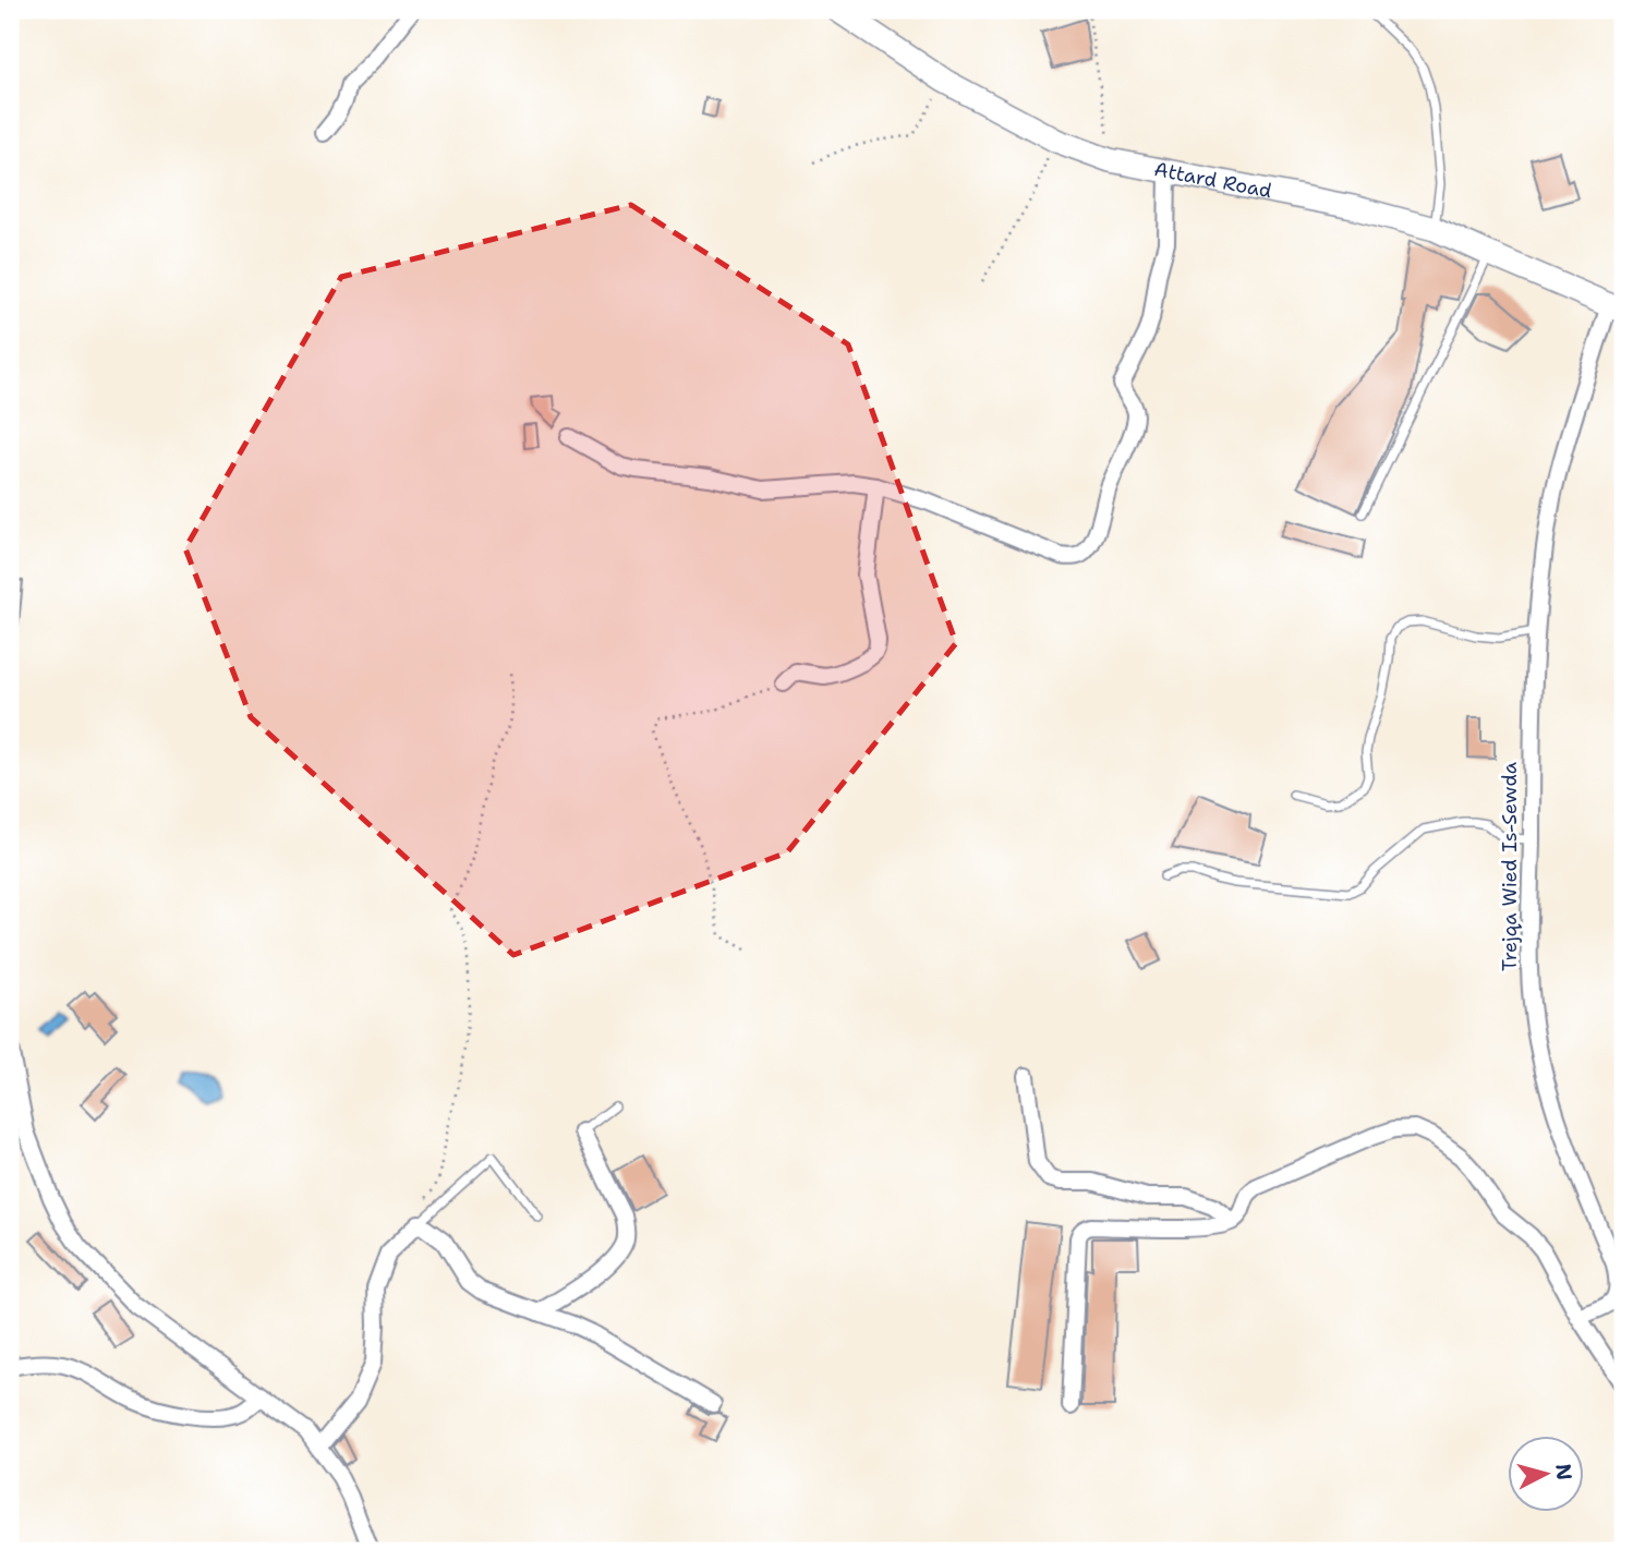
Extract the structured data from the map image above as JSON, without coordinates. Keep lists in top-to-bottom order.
{
  "streets": {
    "main road": ["Attard Road"],
    "street": ["Trejqa Wied Is-Sewda"]
  },
  "crossings": [
    ["Attard Road", "Trejqa Wied Is-Sewda"]
  ],
  "north": "right"
}
